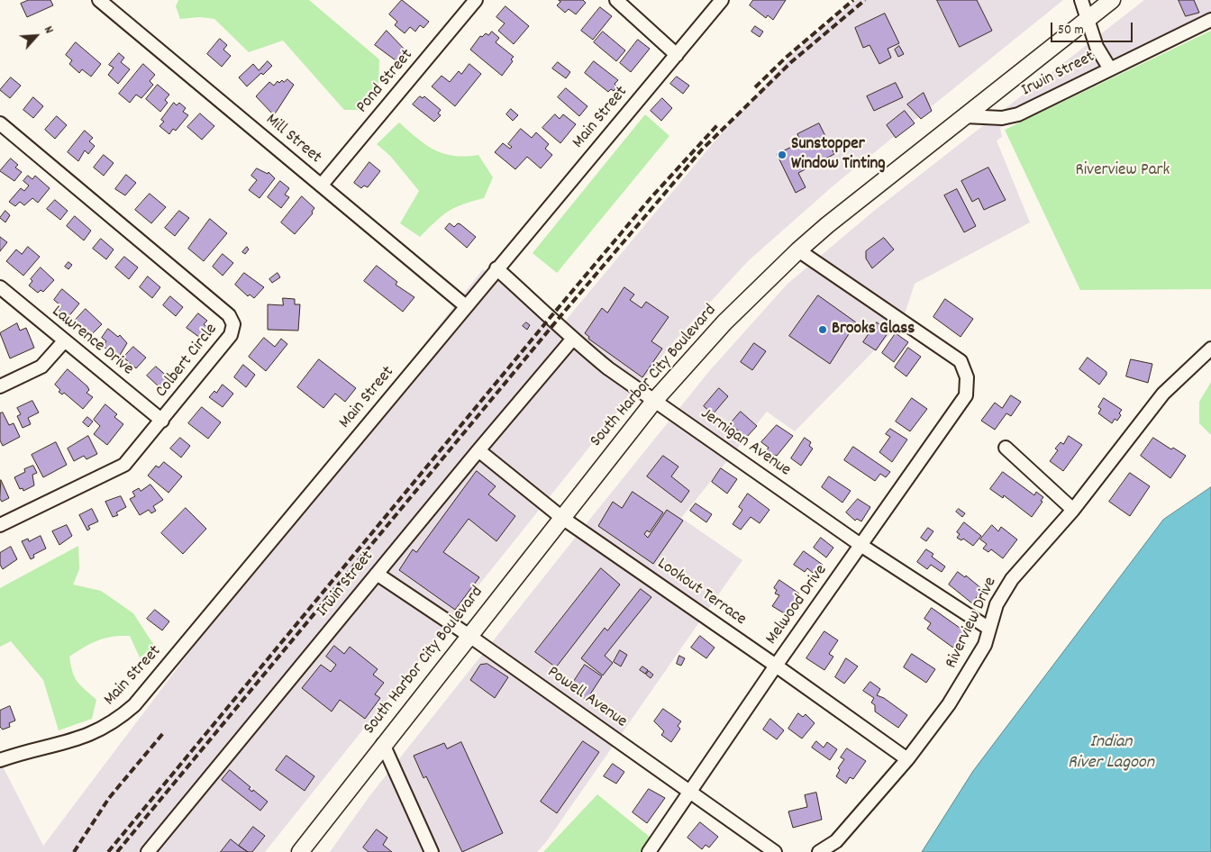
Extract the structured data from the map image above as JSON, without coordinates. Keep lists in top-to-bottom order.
{
  "streets": {
    "main road": ["South Harbor City Boulevard"],
    "street": [
      "Irwin Street",
      "Pond Street",
      "Main Street",
      "Mill Street",
      "Lawrence Drive",
      "Colbert Circle",
      "Jernigan Avenue",
      "Lookout Terrace",
      "Melwood Drive",
      "Riverview Drive",
      "Powell Avenue"
    ]
  },
  "crossings": [
    ["Irwin Street", "South Harbor City Boulevard"],
    ["Irwin Street", "Jernigan Avenue"],
    ["Irwin Street", "Lookout Terrace"],
    ["Irwin Street", "Powell Avenue"],
    ["Pond Street", "Mill Street"],
    ["Main Street", "Mill Street"],
    ["Main Street", "Jernigan Avenue"],
    ["Lawrence Drive", "Colbert Circle"],
    ["South Harbor City Boulevard", "Jernigan Avenue"],
    ["South Harbor City Boulevard", "Lookout Terrace"],
    ["South Harbor City Boulevard", "Melwood Drive"],
    ["South Harbor City Boulevard", "Powell Avenue"],
    ["Jernigan Avenue", "Melwood Drive"],
    ["Jernigan Avenue", "Riverview Drive"],
    ["Lookout Terrace", "Melwood Drive"],
    ["Lookout Terrace", "Riverview Drive"],
    ["Melwood Drive", "Powell Avenue"]
  ],
  "water": ["Indian River Lagoon"],
  "parks": ["Riverview Park"],
  "places": ["Sunstopper Window Tinting", "Brooks Glass"],
  "scale_bar": "50 m",
  "north": "top right"
}
